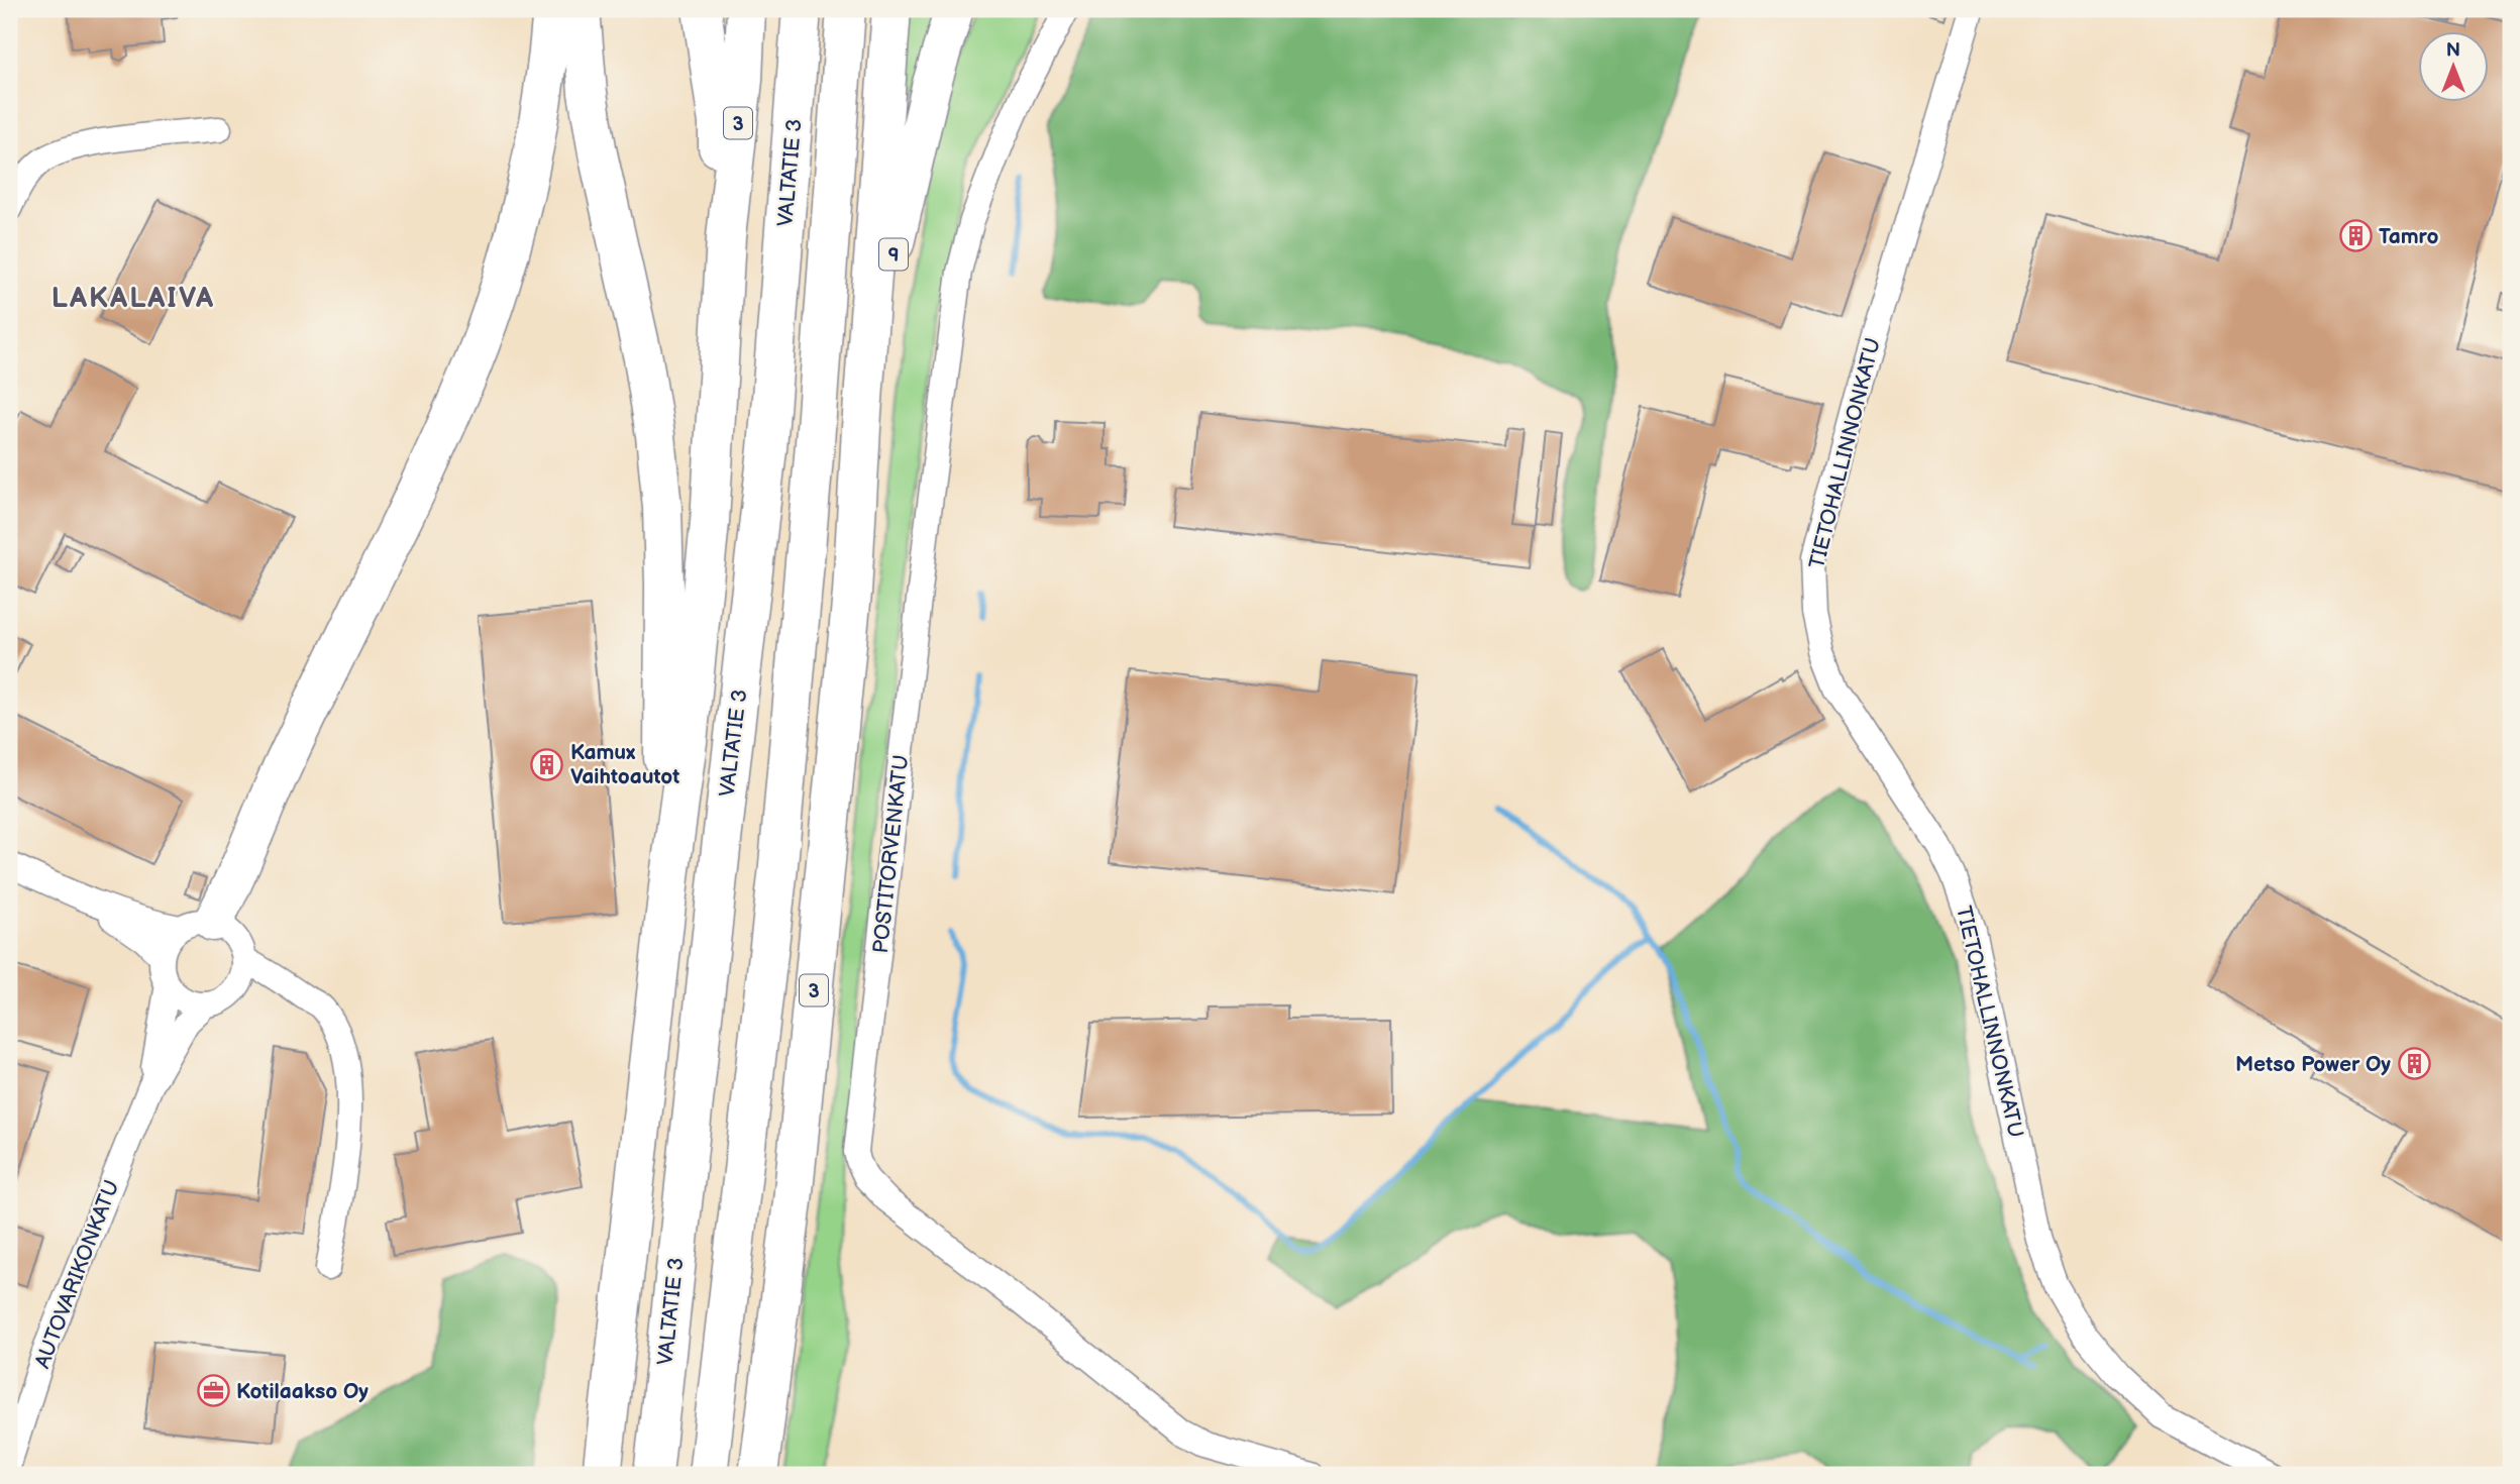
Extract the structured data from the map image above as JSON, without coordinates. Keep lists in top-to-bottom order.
{
  "streets": {
    "highway": ["3", "VALTATIE 3", "9"],
    "street": ["TIETOHALLINNONKATU", "POSTITORVENKATU", "AUTOVARIKONKATU"]
  },
  "crossings": [
    ["3", "9"]
  ],
  "districts": ["LAKALAIVA"],
  "places": {
    "building": ["Tamro", "Kamux Vaihtoautot", "Metso Power Oy"],
    "office": ["Kotilaakso Oy"]
  },
  "north": "top"
}
